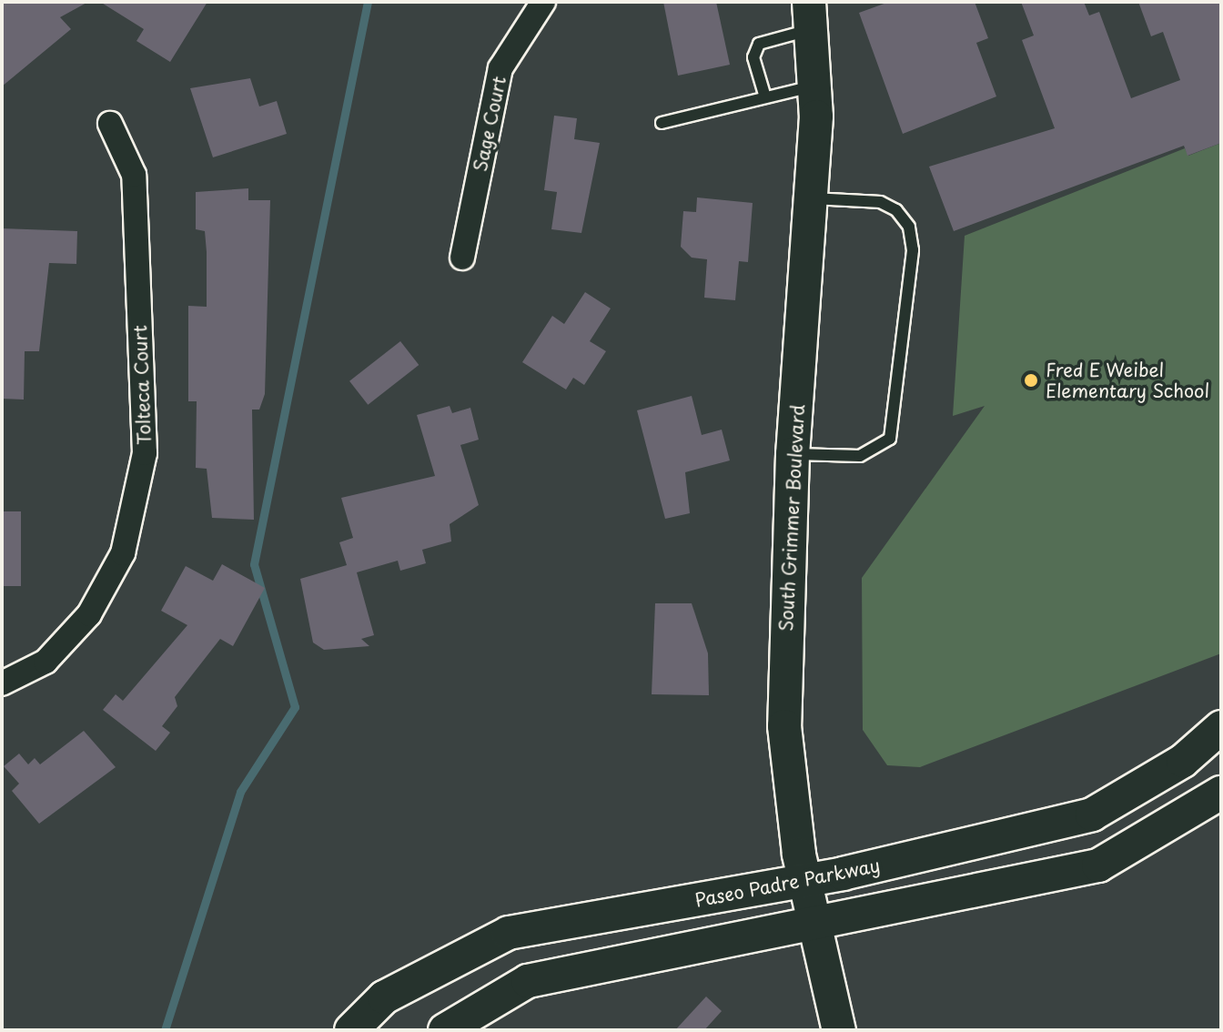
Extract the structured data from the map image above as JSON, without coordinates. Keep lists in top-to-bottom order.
{
  "streets": {
    "main road": ["South Grimmer Boulevard", "Paseo Padre Parkway"],
    "street": ["Sage Court", "Tolteca Court"]
  },
  "crossings": [
    ["South Grimmer Boulevard", "Paseo Padre Parkway"]
  ],
  "places": ["Fred E Weibel Elementary School"]
}
